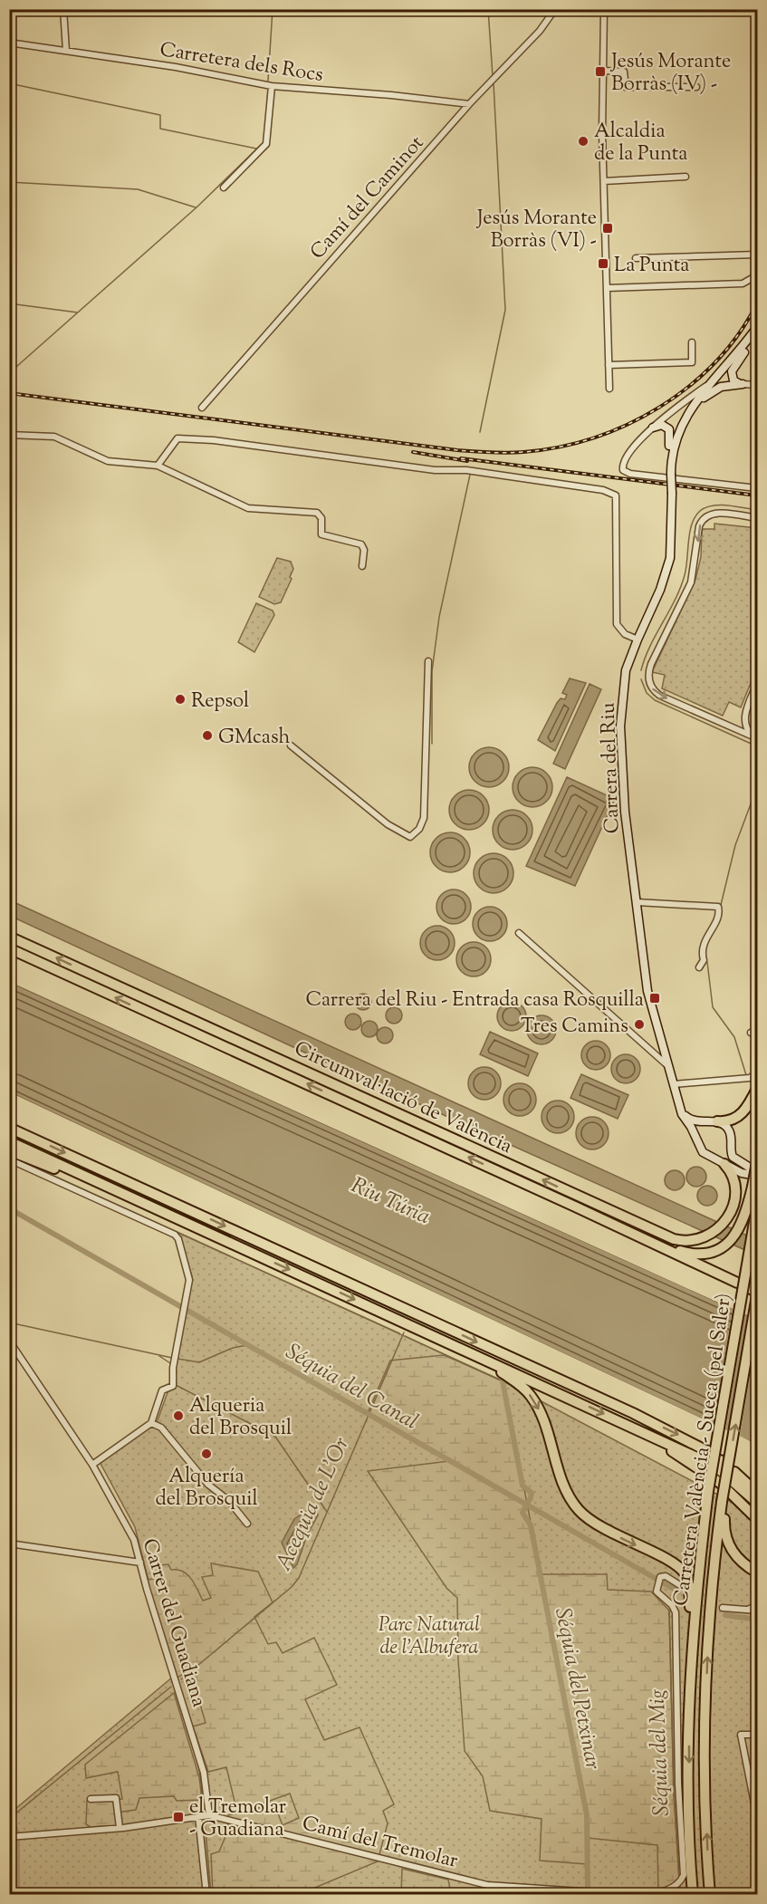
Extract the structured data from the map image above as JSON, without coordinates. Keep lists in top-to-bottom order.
{
  "streets": {
    "highway": ["Circumval·lació de València", "Carretera València - Sueca (pel Saler)"],
    "street": [
      "Carretera dels Rocs",
      "Camí del Caminot",
      "Carrera del Riu",
      "Carrer del Guadiana",
      "Camí del Tremolar"
    ]
  },
  "crossings": [
    ["Carretera dels Rocs", "Camí del Caminot"],
    ["Carrer del Guadiana", "Camí del Tremolar"]
  ],
  "one_way": ["Circumval·lació de València"],
  "water": [
    "Riu Túria",
    "Séquia del Canal",
    "Acequia de L'Or",
    "Séquia del Petxinar",
    "Séquia del Mig"
  ],
  "parks": ["Parc Natural de l'Albufera"],
  "places": {
    "transit": [
      "Jesús Morante Borràs (IV) -",
      "Jesús Morante Borràs (VI) -",
      "La Punta",
      "Carrera del Riu - Entrada casa Rosquilla",
      "el Tremolar - Guadiana"
    ],
    "other": [
      "Alcaldia de la Punta",
      "Repsol",
      "GMcash",
      "Tres Camins",
      "Alqueria del Brosquil",
      "Alquería del Brosquil"
    ]
  }
}
